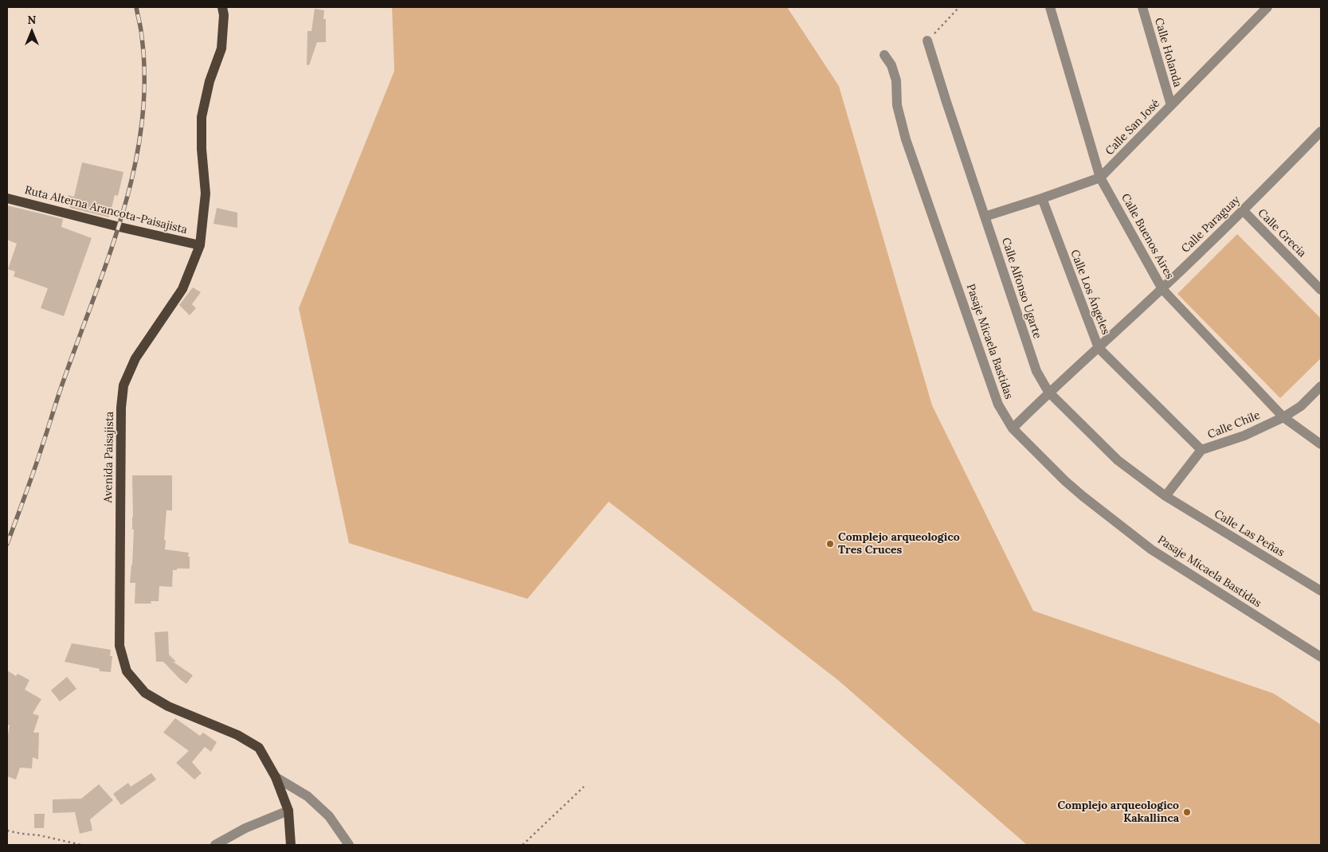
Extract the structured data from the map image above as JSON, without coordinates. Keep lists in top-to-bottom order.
{
  "streets": {
    "main road": ["Ruta Alterna Arancota-Paisajista", "Avenida Paisajista"],
    "street": [
      "Calle Holanda",
      "Calle San José",
      "Calle Paraguay",
      "Calle Grecia",
      "Calle Buenos Aires",
      "Calle Alfonso Ugarte",
      "Calle Los Ángeles",
      "Pasaje Micaela Bastidas",
      "Calle Chile",
      "Calle Las Peñas"
    ]
  },
  "crossings": [
    ["Calle Holanda", "Calle San José"],
    ["Calle San José", "Calle Buenos Aires"],
    ["Calle San José", "Calle Alfonso Ugarte"],
    ["Calle San José", "Calle Los Ángeles"],
    ["Ruta Alterna Arancota-Paisajista", "Avenida Paisajista"],
    ["Calle Paraguay", "Calle Grecia"],
    ["Calle Paraguay", "Calle Buenos Aires"],
    ["Calle Paraguay", "Calle Alfonso Ugarte"],
    ["Calle Paraguay", "Calle Los Ángeles"],
    ["Calle Paraguay", "Pasaje Micaela Bastidas"],
    ["Calle Buenos Aires", "Calle Chile"],
    ["Calle Alfonso Ugarte", "Calle Chile"],
    ["Calle Alfonso Ugarte", "Calle Las Peñas"],
    ["Calle Los Ángeles", "Calle Chile"],
    ["Calle Chile", "Calle Las Peñas"]
  ],
  "places": ["Complejo arqueologico Tres Cruces", "Complejo arqueologico Kakallinca"],
  "north": "top"
}
